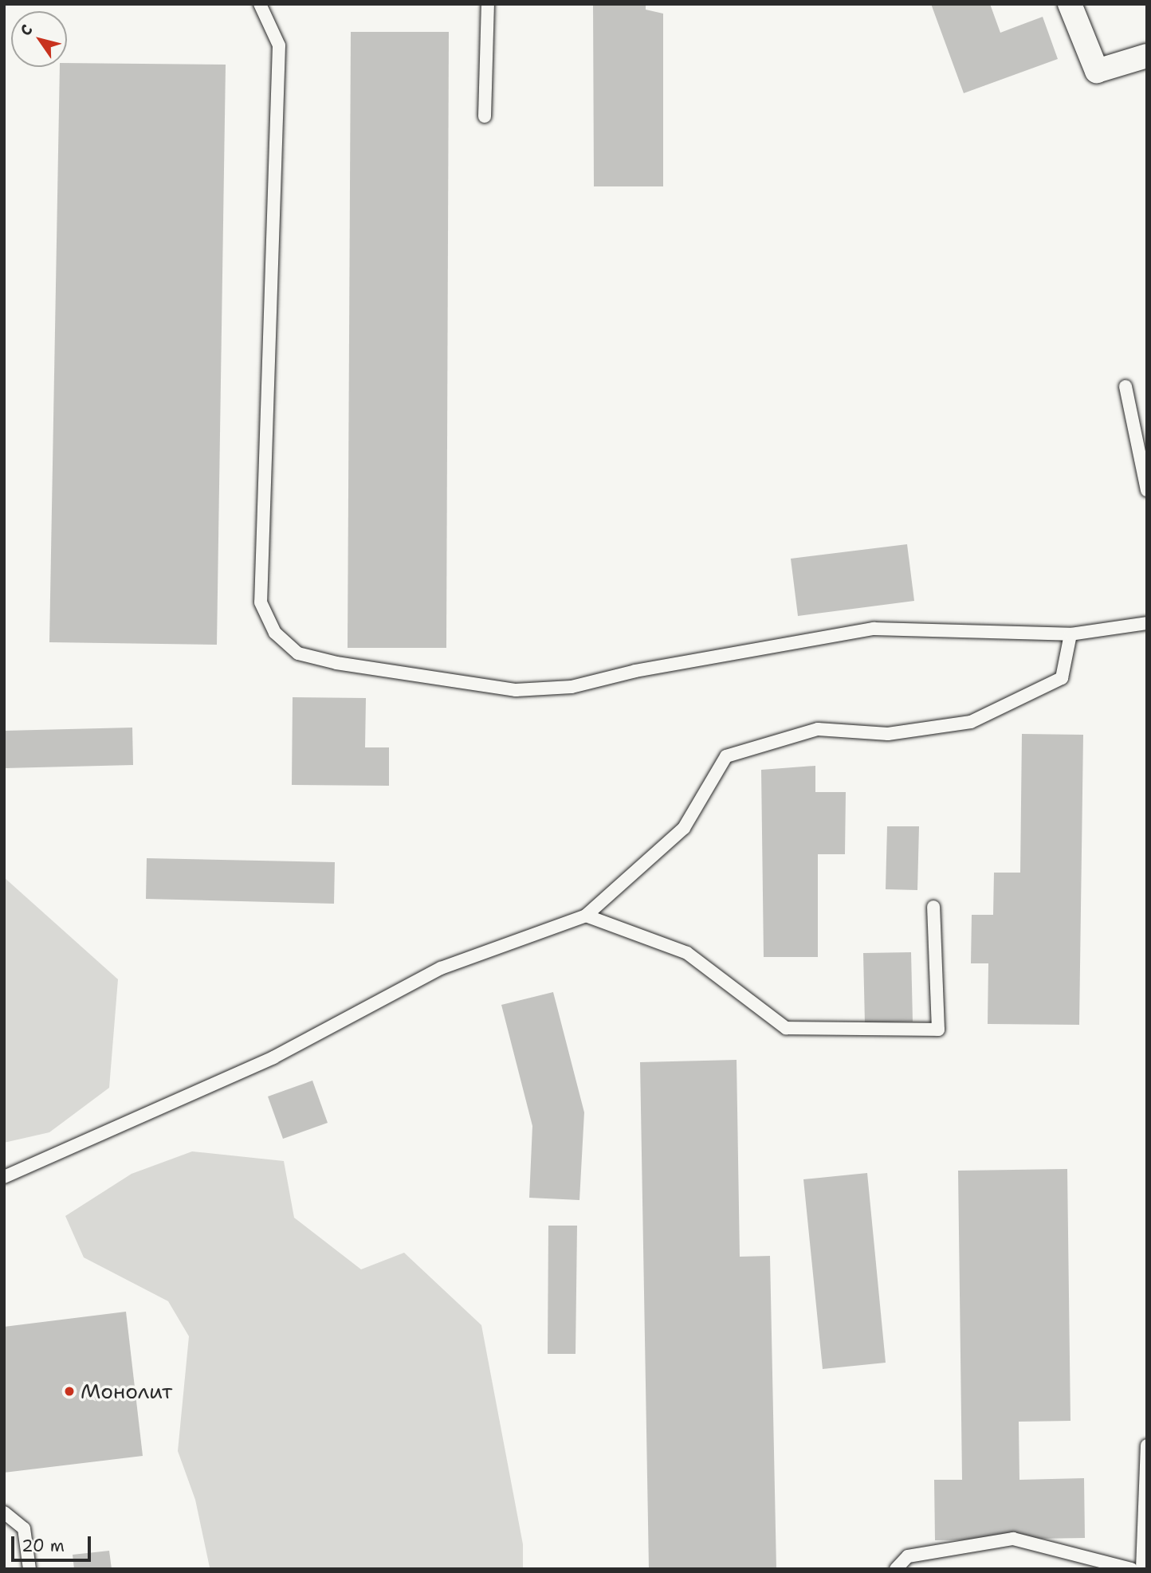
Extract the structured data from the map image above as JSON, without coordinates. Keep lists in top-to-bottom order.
{
  "places": ["Монолит"],
  "scale_bar": "20 m",
  "north": "top left"
}
